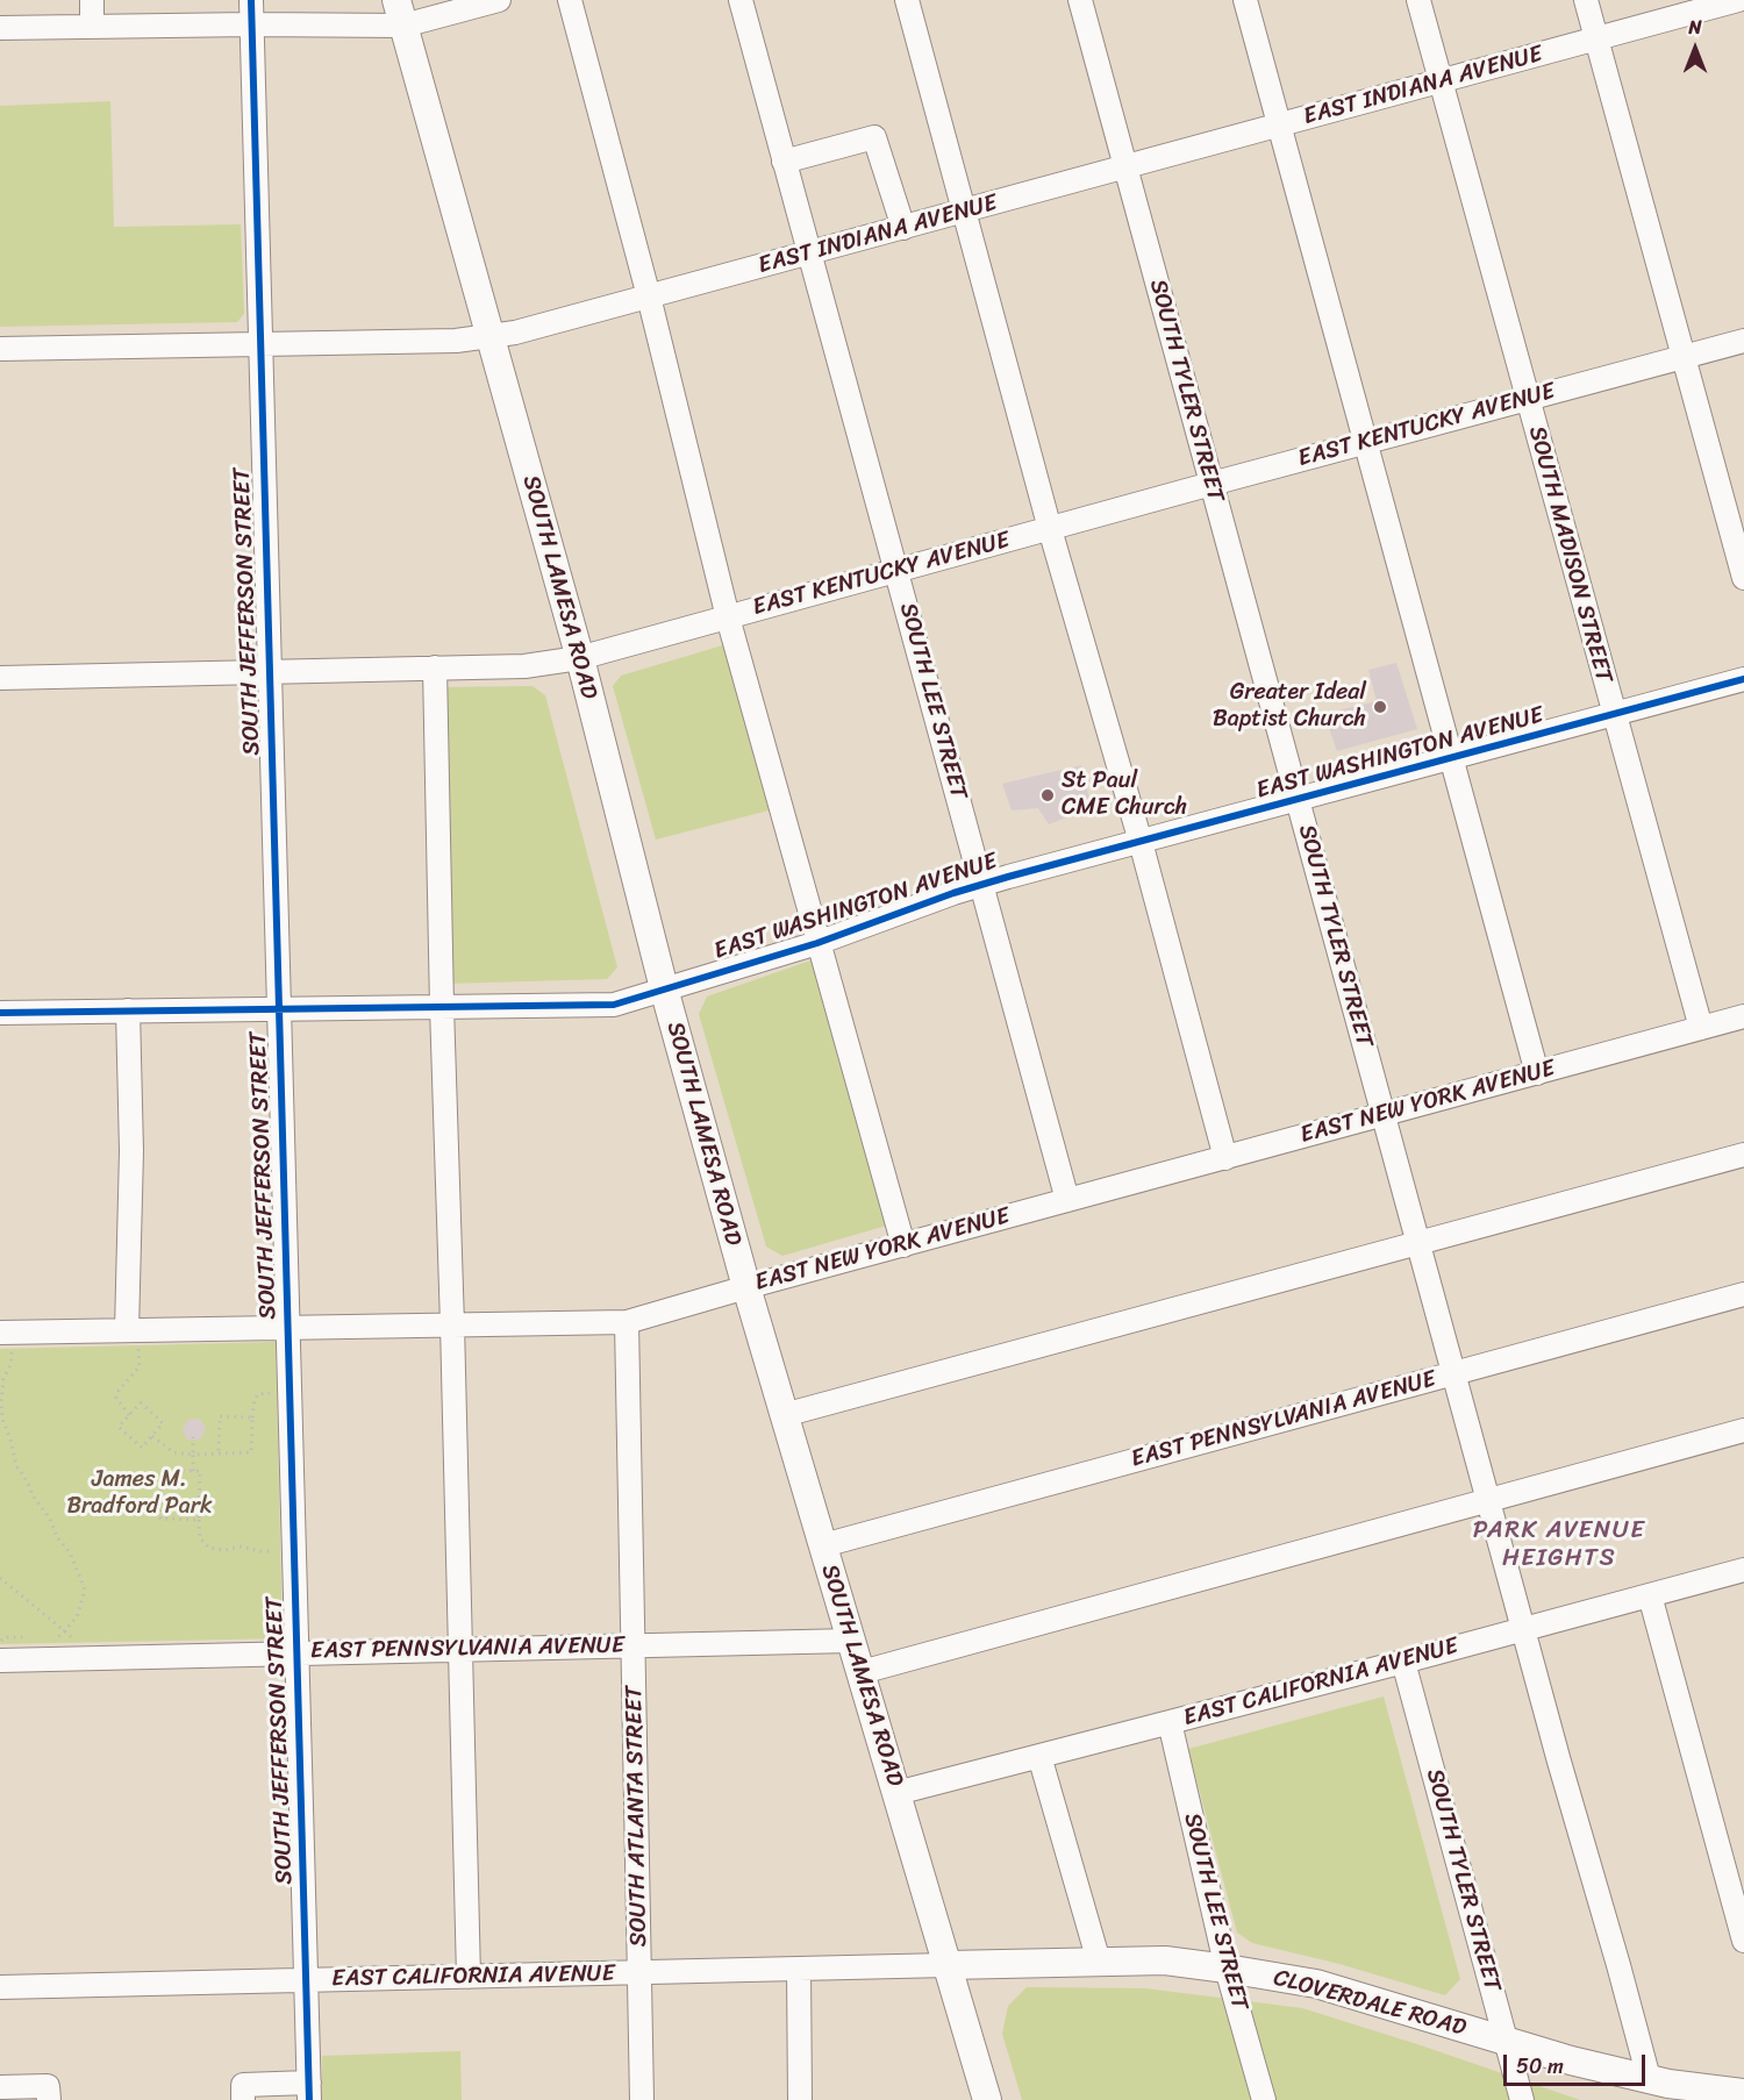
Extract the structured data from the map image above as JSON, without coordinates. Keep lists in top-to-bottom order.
{
  "streets": {
    "main road": ["SOUTH LAMESA ROAD", "CLOVERDALE ROAD"],
    "street": [
      "EAST INDIANA AVENUE",
      "SOUTH TYLER STREET",
      "EAST KENTUCKY AVENUE",
      "SOUTH MADISON STREET",
      "SOUTH JEFFERSON STREET",
      "SOUTH LEE STREET",
      "EAST WASHINGTON AVENUE",
      "EAST NEW YORK AVENUE",
      "EAST PENNSYLVANIA AVENUE",
      "EAST CALIFORNIA AVENUE",
      "SOUTH ATLANTA STREET"
    ]
  },
  "crossings": [
    ["EAST INDIANA AVENUE", "SOUTH TYLER STREET"],
    ["EAST INDIANA AVENUE", "SOUTH MADISON STREET"],
    ["EAST INDIANA AVENUE", "SOUTH LAMESA ROAD"],
    ["EAST INDIANA AVENUE", "SOUTH JEFFERSON STREET"],
    ["EAST INDIANA AVENUE", "SOUTH LEE STREET"],
    ["SOUTH TYLER STREET", "EAST KENTUCKY AVENUE"],
    ["SOUTH TYLER STREET", "EAST WASHINGTON AVENUE"],
    ["SOUTH TYLER STREET", "EAST NEW YORK AVENUE"],
    ["SOUTH TYLER STREET", "EAST PENNSYLVANIA AVENUE"],
    ["SOUTH TYLER STREET", "EAST CALIFORNIA AVENUE"],
    ["SOUTH TYLER STREET", "CLOVERDALE ROAD"],
    ["EAST KENTUCKY AVENUE", "SOUTH MADISON STREET"],
    ["EAST KENTUCKY AVENUE", "SOUTH LAMESA ROAD"],
    ["EAST KENTUCKY AVENUE", "SOUTH JEFFERSON STREET"],
    ["EAST KENTUCKY AVENUE", "SOUTH LEE STREET"],
    ["SOUTH MADISON STREET", "EAST WASHINGTON AVENUE"],
    ["SOUTH MADISON STREET", "EAST NEW YORK AVENUE"],
    ["SOUTH LAMESA ROAD", "EAST WASHINGTON AVENUE"],
    ["SOUTH LAMESA ROAD", "EAST NEW YORK AVENUE"],
    ["SOUTH LAMESA ROAD", "EAST PENNSYLVANIA AVENUE"],
    ["SOUTH LAMESA ROAD", "EAST CALIFORNIA AVENUE"],
    ["SOUTH LAMESA ROAD", "CLOVERDALE ROAD"],
    ["SOUTH JEFFERSON STREET", "EAST WASHINGTON AVENUE"],
    ["SOUTH JEFFERSON STREET", "EAST NEW YORK AVENUE"],
    ["SOUTH JEFFERSON STREET", "EAST PENNSYLVANIA AVENUE"],
    ["SOUTH JEFFERSON STREET", "EAST CALIFORNIA AVENUE"],
    ["SOUTH LEE STREET", "EAST WASHINGTON AVENUE"],
    ["SOUTH LEE STREET", "EAST NEW YORK AVENUE"],
    ["SOUTH LEE STREET", "EAST CALIFORNIA AVENUE"],
    ["SOUTH LEE STREET", "CLOVERDALE ROAD"],
    ["EAST NEW YORK AVENUE", "SOUTH ATLANTA STREET"],
    ["EAST PENNSYLVANIA AVENUE", "SOUTH ATLANTA STREET"],
    ["EAST CALIFORNIA AVENUE", "SOUTH ATLANTA STREET"],
    ["EAST CALIFORNIA AVENUE", "CLOVERDALE ROAD"]
  ],
  "districts": ["PARK AVENUE HEIGHTS"],
  "parks": ["James M. Bradford Park"],
  "places": ["Greater Ideal Baptist Church", "St Paul CME Church"],
  "scale_bar": "50 m",
  "north": "top"
}
